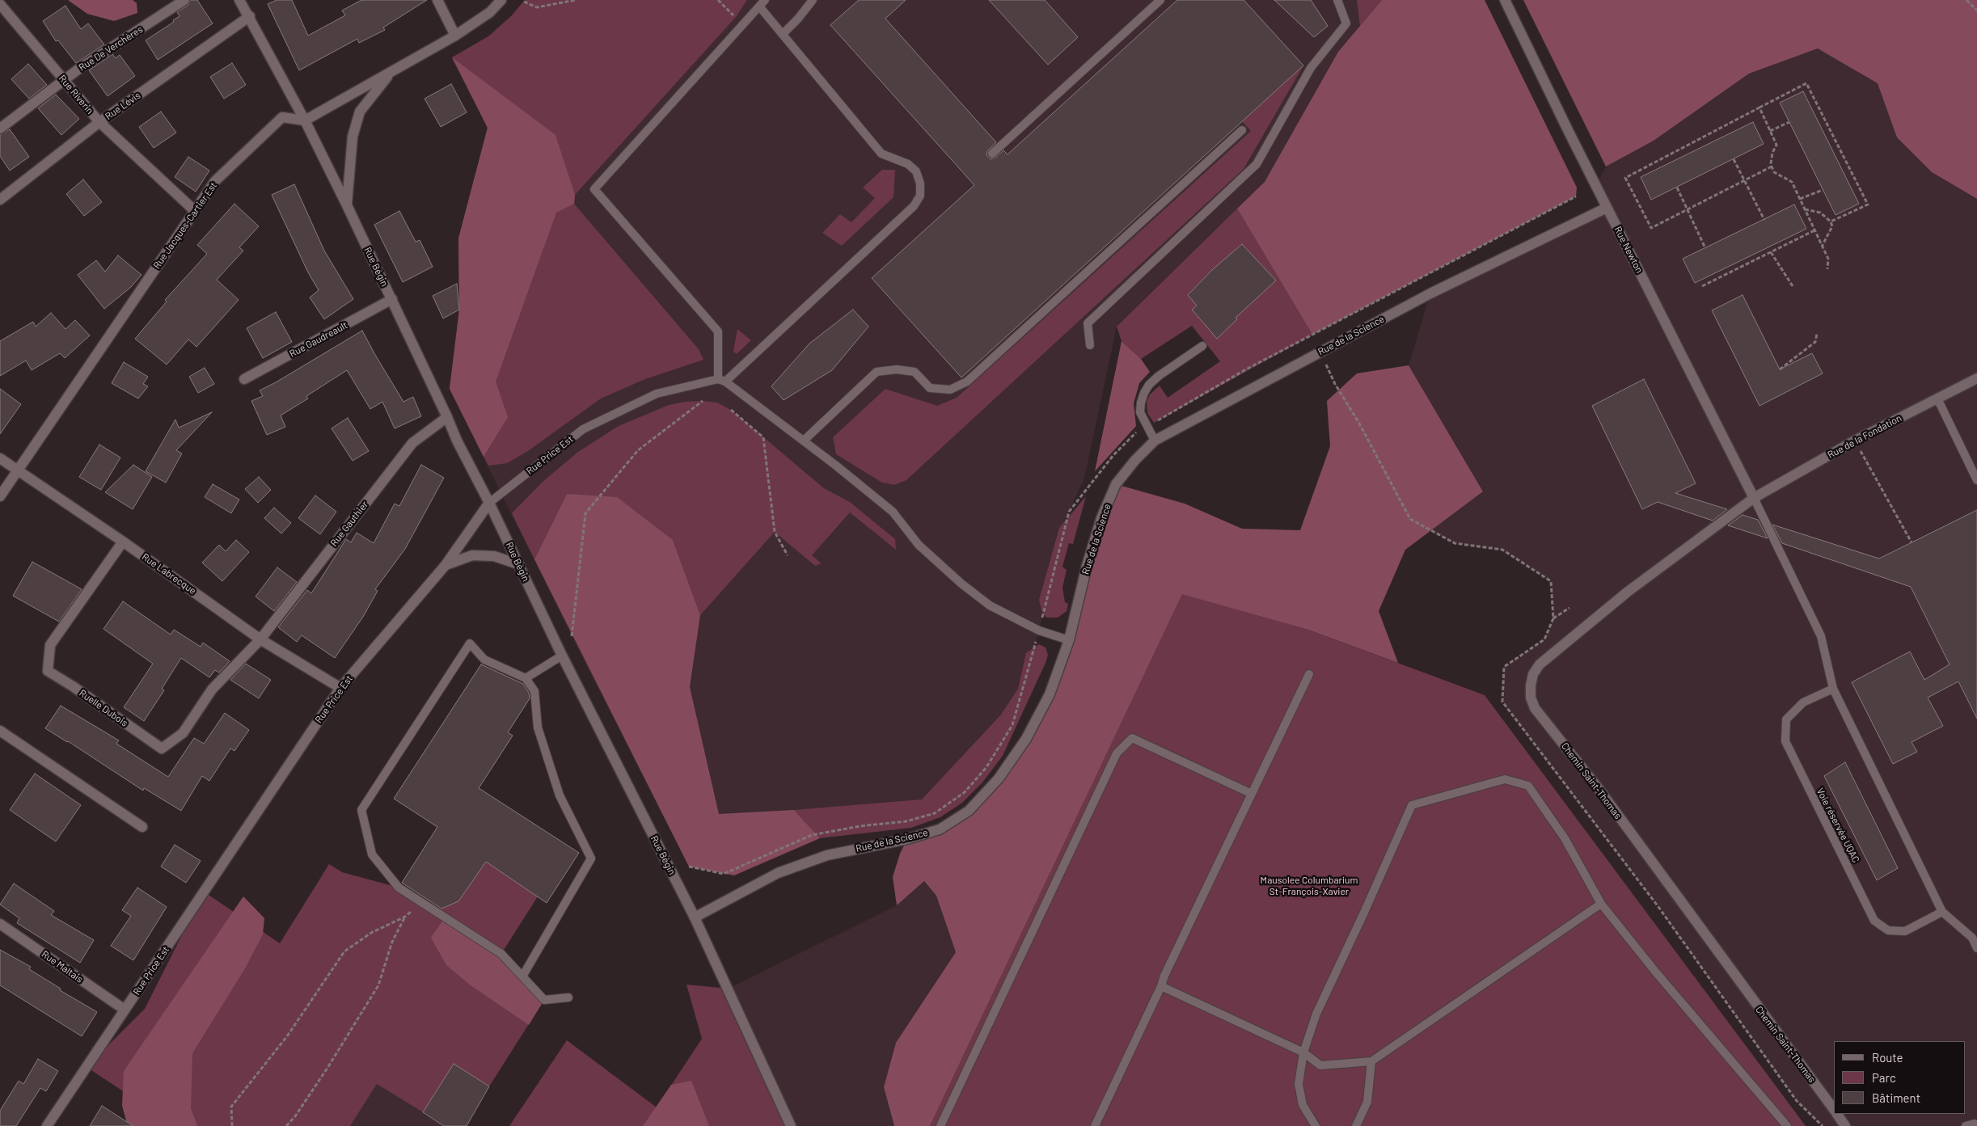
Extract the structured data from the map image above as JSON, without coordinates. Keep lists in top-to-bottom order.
{
  "streets": {
    "street": [
      "Rue De Verchères",
      "Rue Riverin",
      "Rue Lévis",
      "Rue Jacques-Cartier Est",
      "Rue Newton",
      "Rue Bégin",
      "Rue de la Science",
      "Rue Gaudreault",
      "Rue de la Fondation",
      "Rue Price Est",
      "Rue Gauthier",
      "Rue Labrecque",
      "Ruelle Dubois",
      "Chemin Saint-Thomas",
      "Rue Maltais"
    ],
    "lane": ["Voie réservée UQAC"]
  },
  "crossings": [
    ["Rue De Verchères", "Rue Riverin"],
    ["Rue Riverin", "Rue Lévis"],
    ["Rue Riverin", "Rue Jacques-Cartier Est"],
    ["Rue Lévis", "Rue Bégin"],
    ["Rue Jacques-Cartier Est", "Rue Bégin"],
    ["Rue Jacques-Cartier Est", "Rue Labrecque"],
    ["Rue Newton", "Rue de la Science"],
    ["Rue Newton", "Rue de la Fondation"],
    ["Rue Newton", "Chemin Saint-Thomas"],
    ["Rue Bégin", "Rue de la Science"],
    ["Rue Bégin", "Rue Gaudreault"],
    ["Rue Bégin", "Rue Price Est"],
    ["Rue Bégin", "Rue Gauthier"],
    ["Rue de la Fondation", "Chemin Saint-Thomas"],
    ["Rue Price Est", "Rue Labrecque"],
    ["Rue Price Est", "Rue Maltais"],
    ["Rue Gauthier", "Rue Labrecque"],
    ["Rue Gauthier", "Ruelle Dubois"],
    ["Rue Labrecque", "Ruelle Dubois"]
  ],
  "parks": ["Mausolee Columbarium St-François-Xavier"],
  "legend": ["Route", "Parc", "Bâtiment"]
}
